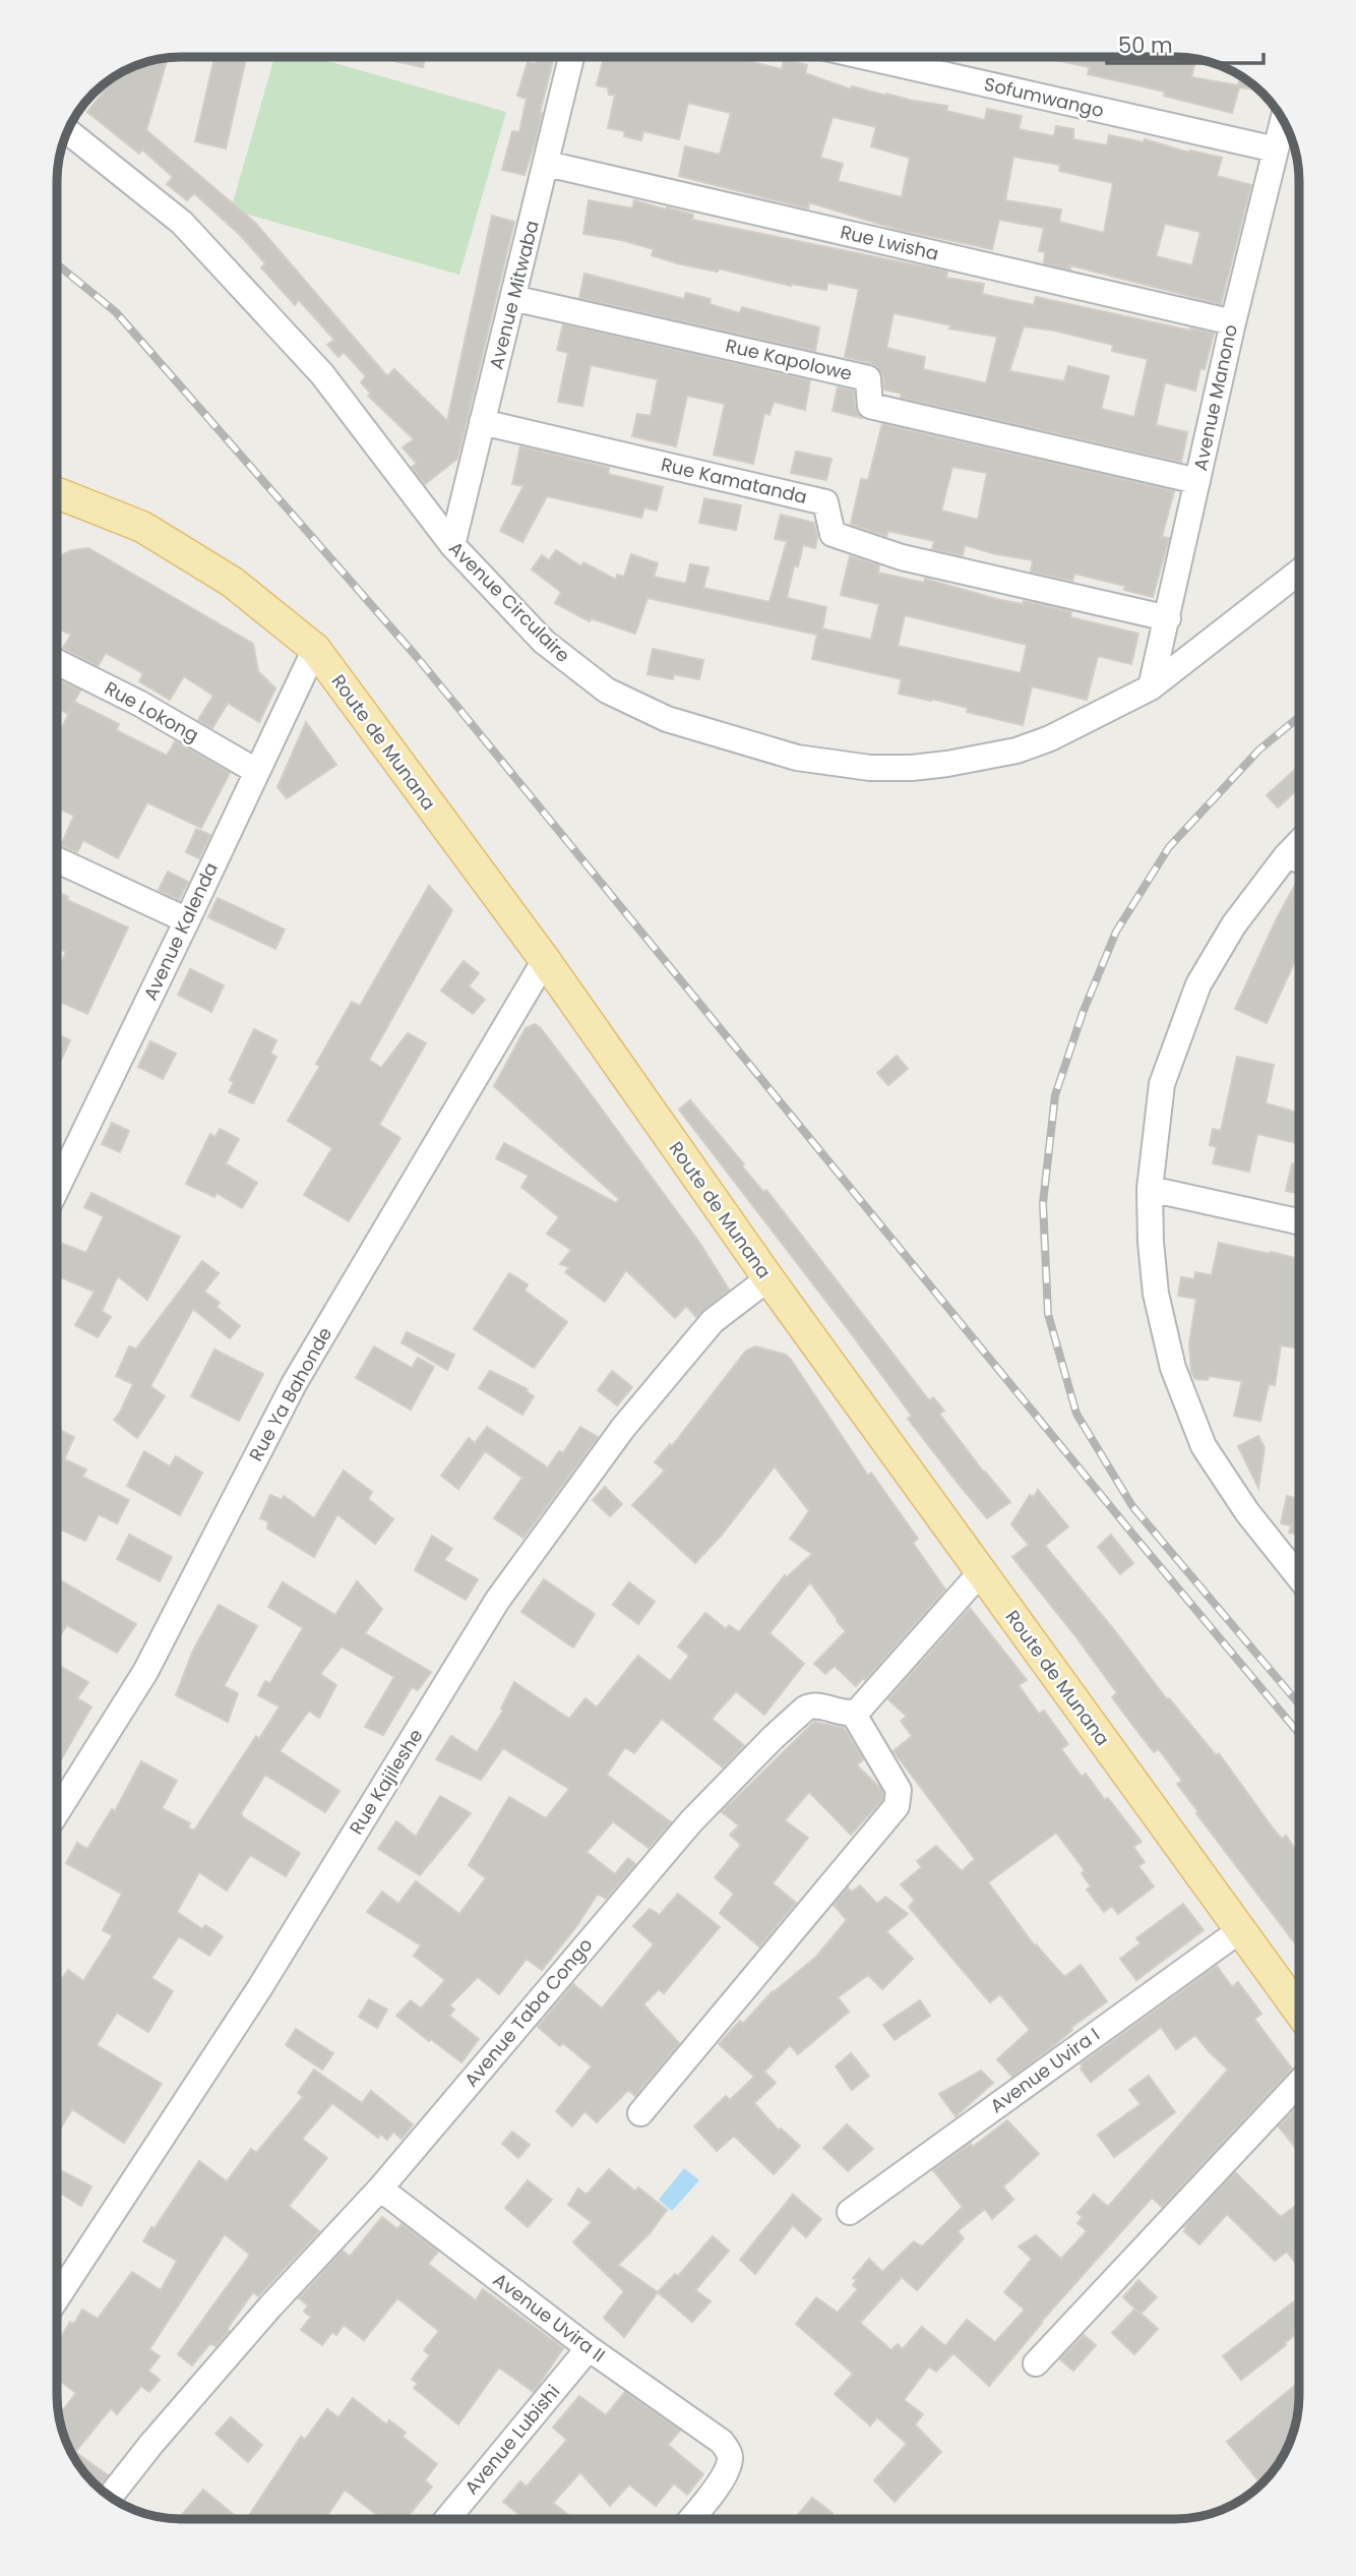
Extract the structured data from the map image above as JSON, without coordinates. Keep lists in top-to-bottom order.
{
  "streets": {
    "main road": ["Route de Munana"],
    "street": [
      "Sofumwango",
      "Rue Lwisha",
      "Avenue Mitwaba",
      "Rue Kapolowe",
      "Avenue Manono",
      "Rue Kamatanda",
      "Avenue Circulaire",
      "Rue Lokong",
      "Avenue Kalenda",
      "Rue Ya Bahonde",
      "Rue Kajileshe",
      "Avenue Taba Congo",
      "Avenue Uvira I",
      "Avenue Uvira II",
      "Avenue Lubishi"
    ]
  },
  "crossings": [
    ["Sofumwango", "Avenue Manono"],
    ["Rue Lwisha", "Avenue Mitwaba"],
    ["Rue Lwisha", "Avenue Manono"],
    ["Avenue Mitwaba", "Rue Kamatanda"],
    ["Avenue Mitwaba", "Avenue Circulaire"],
    ["Rue Kapolowe", "Avenue Manono"],
    ["Avenue Manono", "Rue Kamatanda"],
    ["Avenue Manono", "Avenue Circulaire"],
    ["Rue Lokong", "Avenue Kalenda"],
    ["Route de Munana", "Avenue Kalenda"],
    ["Route de Munana", "Rue Ya Bahonde"],
    ["Route de Munana", "Rue Kajileshe"],
    ["Route de Munana", "Avenue Uvira I"],
    ["Avenue Taba Congo", "Avenue Uvira II"],
    ["Avenue Uvira II", "Avenue Lubishi"]
  ],
  "scale_bar": "50 m"
}
